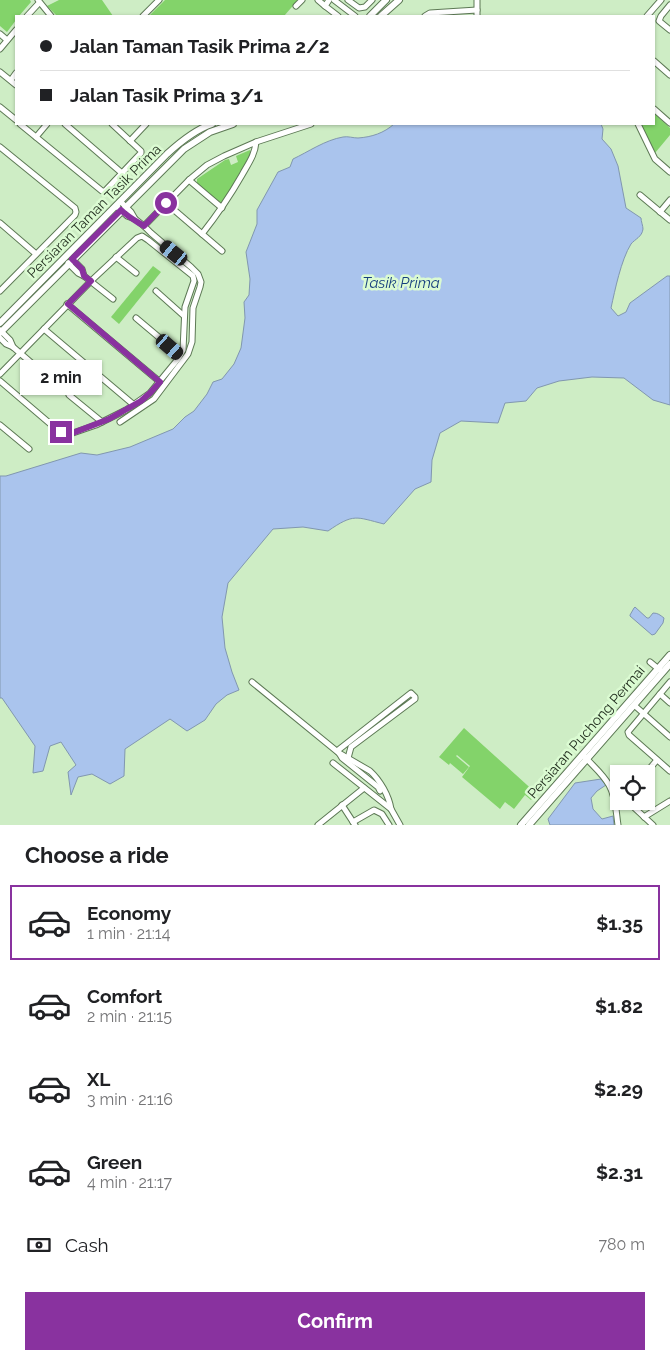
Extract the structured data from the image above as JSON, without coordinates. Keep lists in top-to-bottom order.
{
  "streets": {
    "main road": ["Persiaran Taman Tasik Prima", "Persiaran Puchong Permai"]
  },
  "water": ["Tasik Prima"],
  "page": {
    "banner": ["Jalan Taman Tasik Prima 2/2", "Jalan Tasik Prima 3/1"],
    "bubble": "2 min",
    "heading": "Choose a ride",
    "list": [
      {
        "name": "Economy",
        "note": "1 min · 21:14",
        "value": "$1.35"
      },
      {
        "name": "Comfort",
        "note": "2 min · 21:15",
        "value": "$1.82"
      },
      {
        "name": "XL",
        "note": "3 min · 21:16",
        "value": "$2.29"
      },
      {
        "name": "Green",
        "note": "4 min · 21:17",
        "value": "$2.31"
      }
    ],
    "pay": ["Cash", "780 m"],
    "buttons": "Confirm"
  }
}
